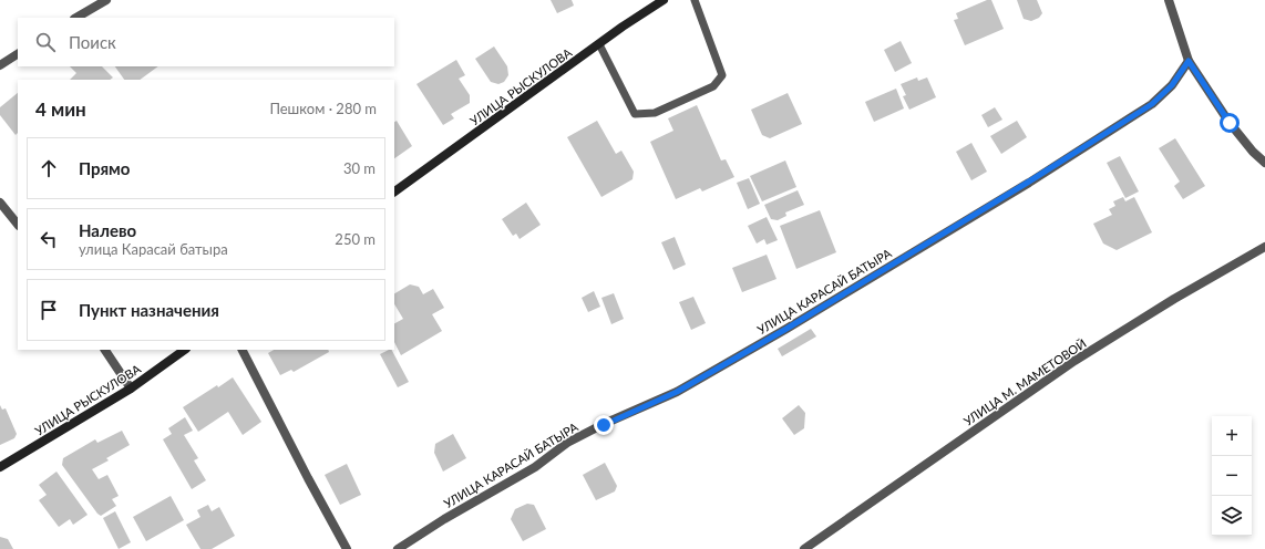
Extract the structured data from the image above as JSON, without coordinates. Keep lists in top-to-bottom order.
{
  "streets": {
    "street": ["УЛИЦА РЫСКУЛОВА", "УЛИЦА КАРАСАЙ БАТЫРА", "УЛИЦА М. МАМЕТОВОЙ"]
  },
  "page": {
    "search": "Поиск",
    "heading": ["4 мин", "Пешком · 280 m"],
    "list": [
      ["Прямо", "30 m"],
      ["Налево", "улица Карасай батыра", "250 m"],
      "Пункт назначения"
    ],
    "map_buttons": ["+", "−"]
  }
}
